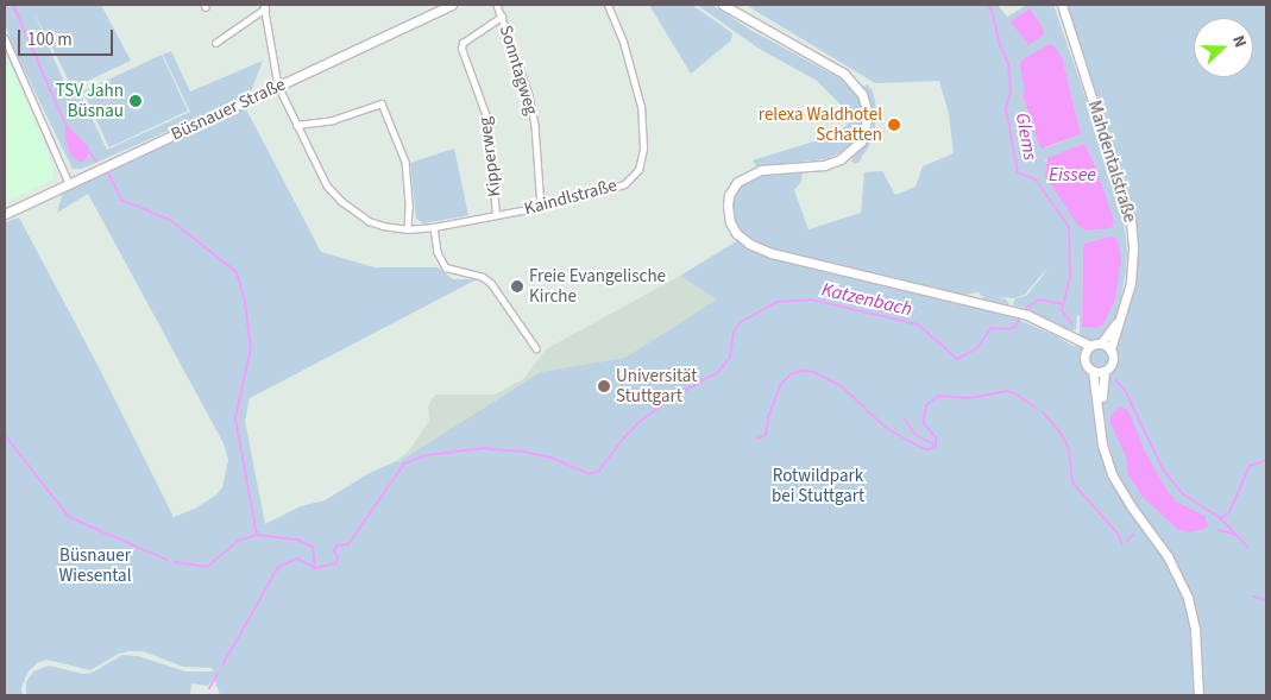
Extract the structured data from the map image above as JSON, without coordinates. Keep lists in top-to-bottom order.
{
  "streets": {
    "main road": ["Büsnauer Straße", "Mahdentalstraße"],
    "street": ["Sonntagweg", "Kipperweg", "Kaindlstraße"]
  },
  "crossings": [
    ["Sonntagweg", "Kipperweg"],
    ["Sonntagweg", "Kaindlstraße"],
    ["Büsnauer Straße", "Kaindlstraße"],
    ["Kipperweg", "Kaindlstraße"]
  ],
  "water": ["Glems", "Eissee", "Katzenbach"],
  "parks": ["Rotwildpark bei Stuttgart", "Büsnauer Wiesental"],
  "places": [
    "TSV Jahn Büsnau",
    "relexa Waldhotel Schatten",
    "Freie Evangelische Kirche",
    "Universität Stuttgart"
  ],
  "scale_bar": "100 m",
  "north": "right"
}
